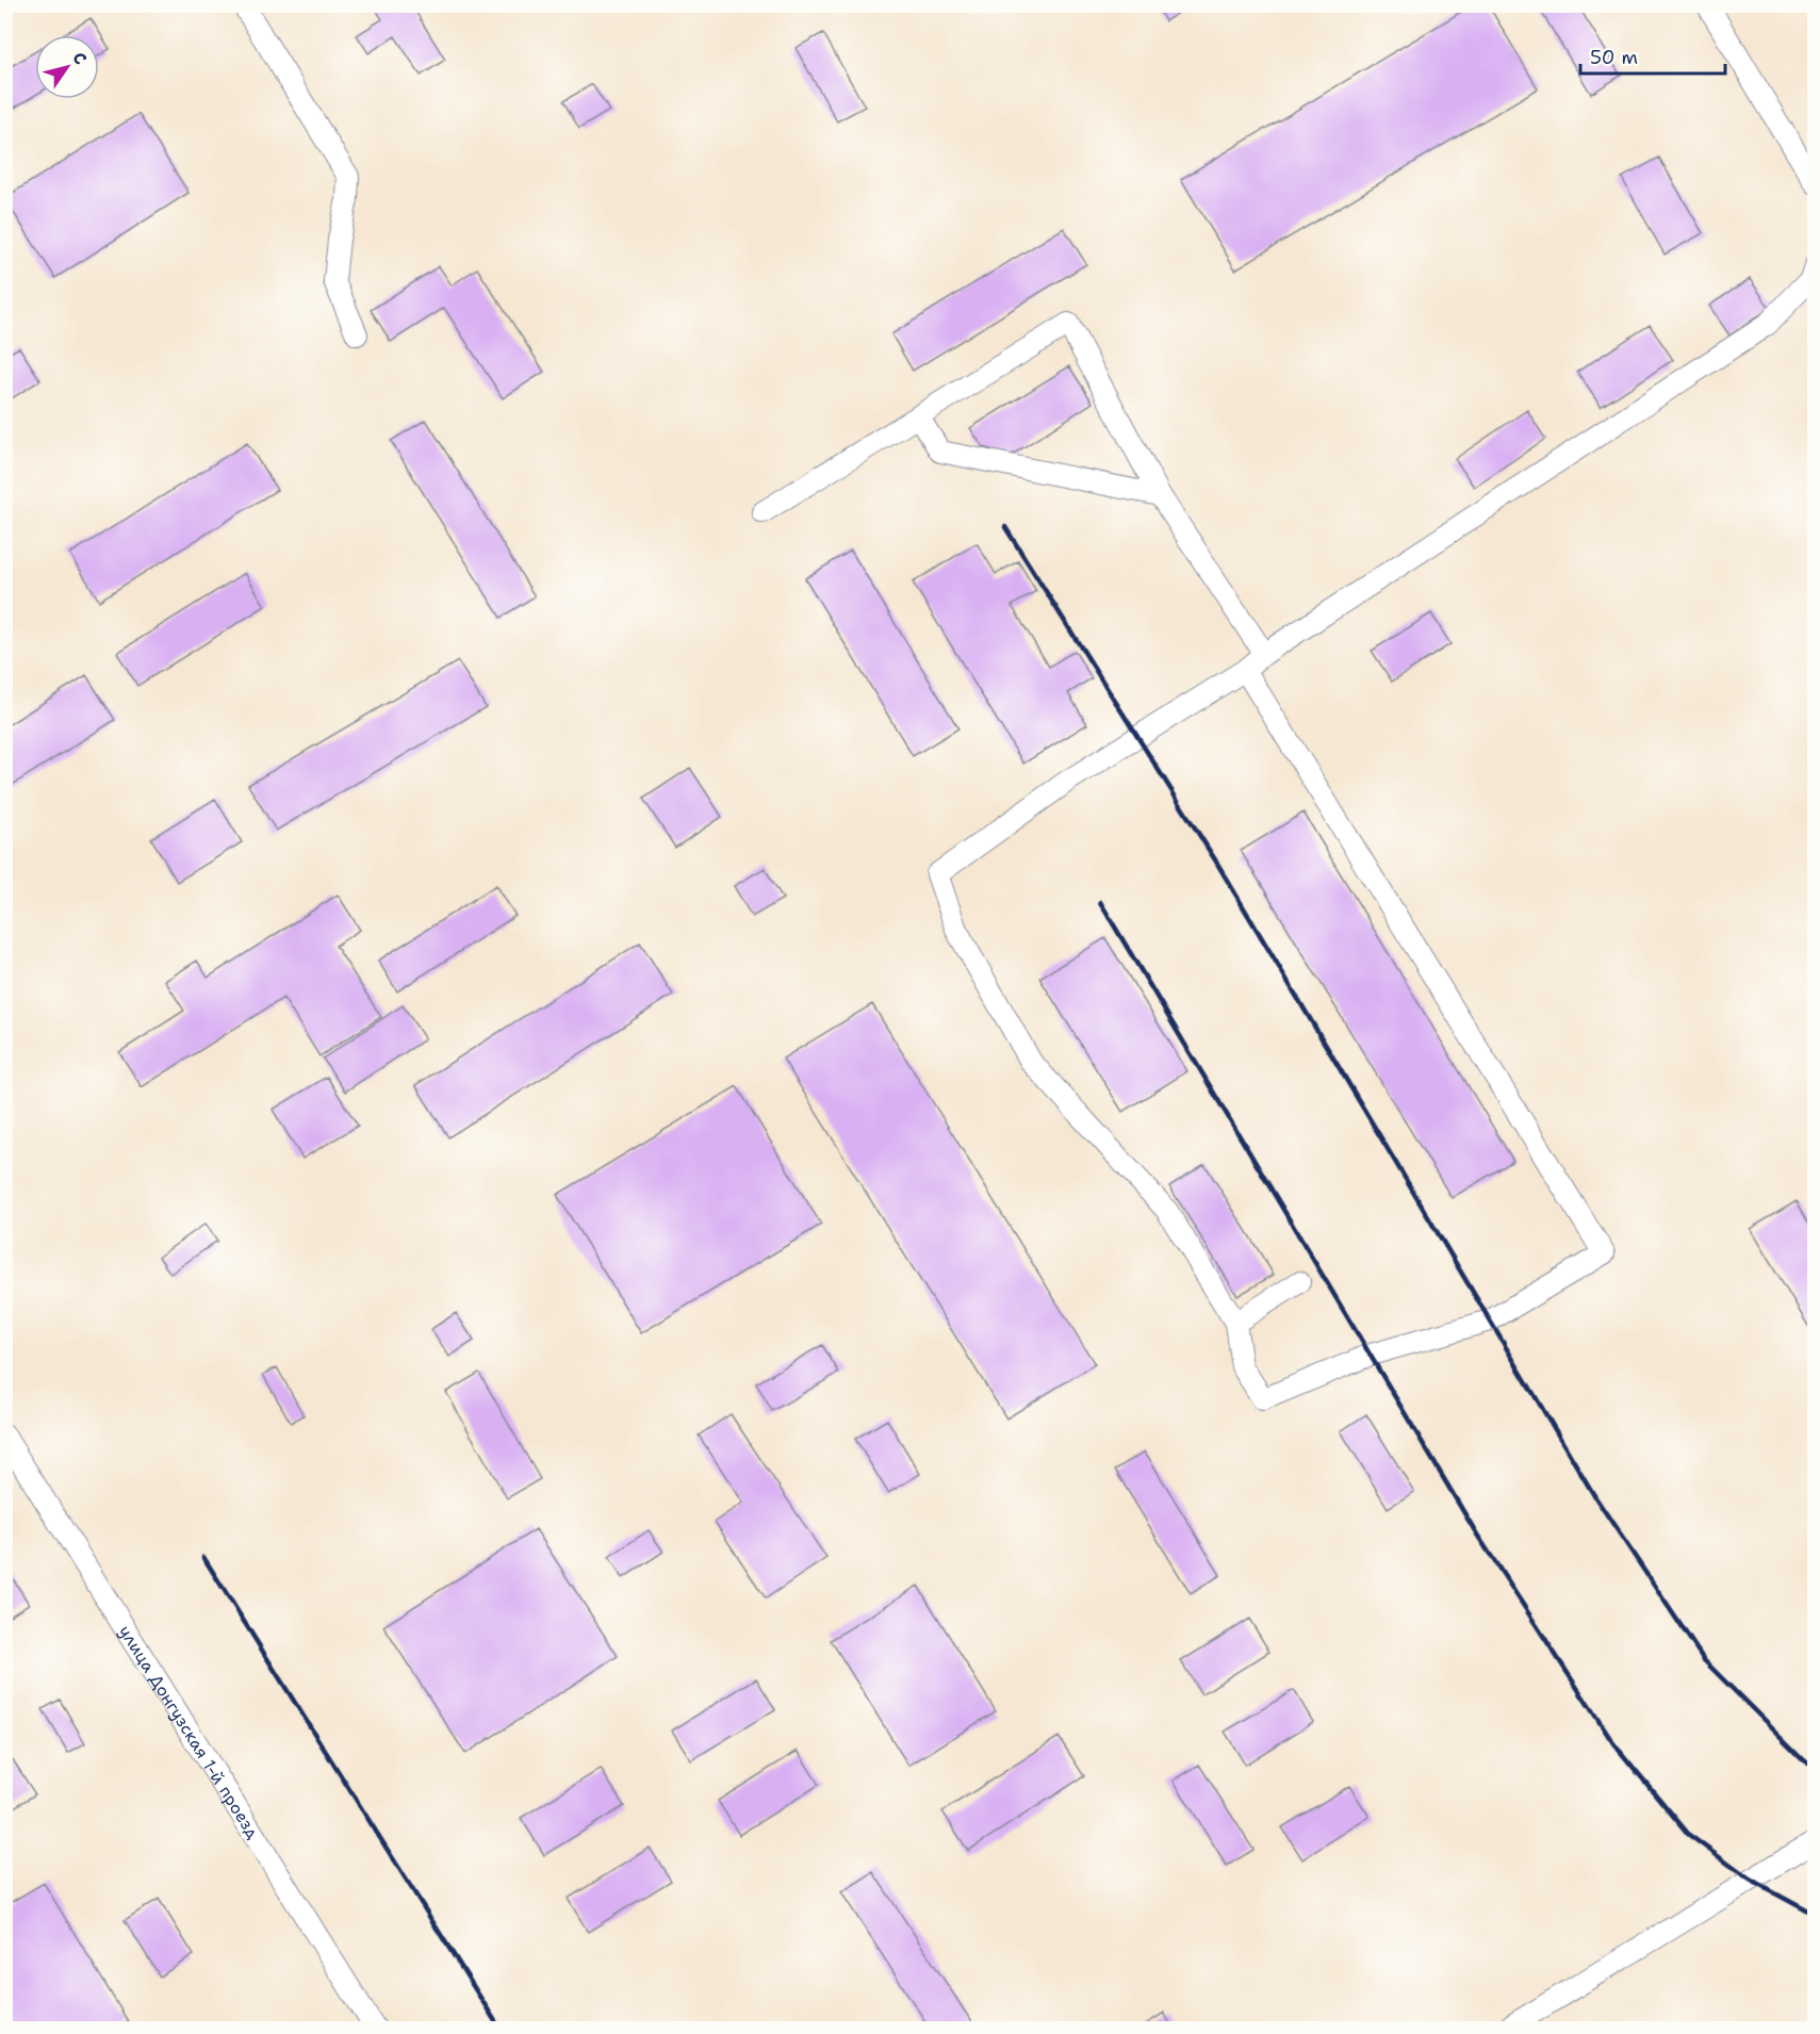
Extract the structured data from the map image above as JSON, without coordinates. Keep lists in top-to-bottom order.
{
  "streets": {
    "street": ["улица Донгузская 1-й проезд"]
  },
  "scale_bar": "50 m",
  "north": "top right"
}
